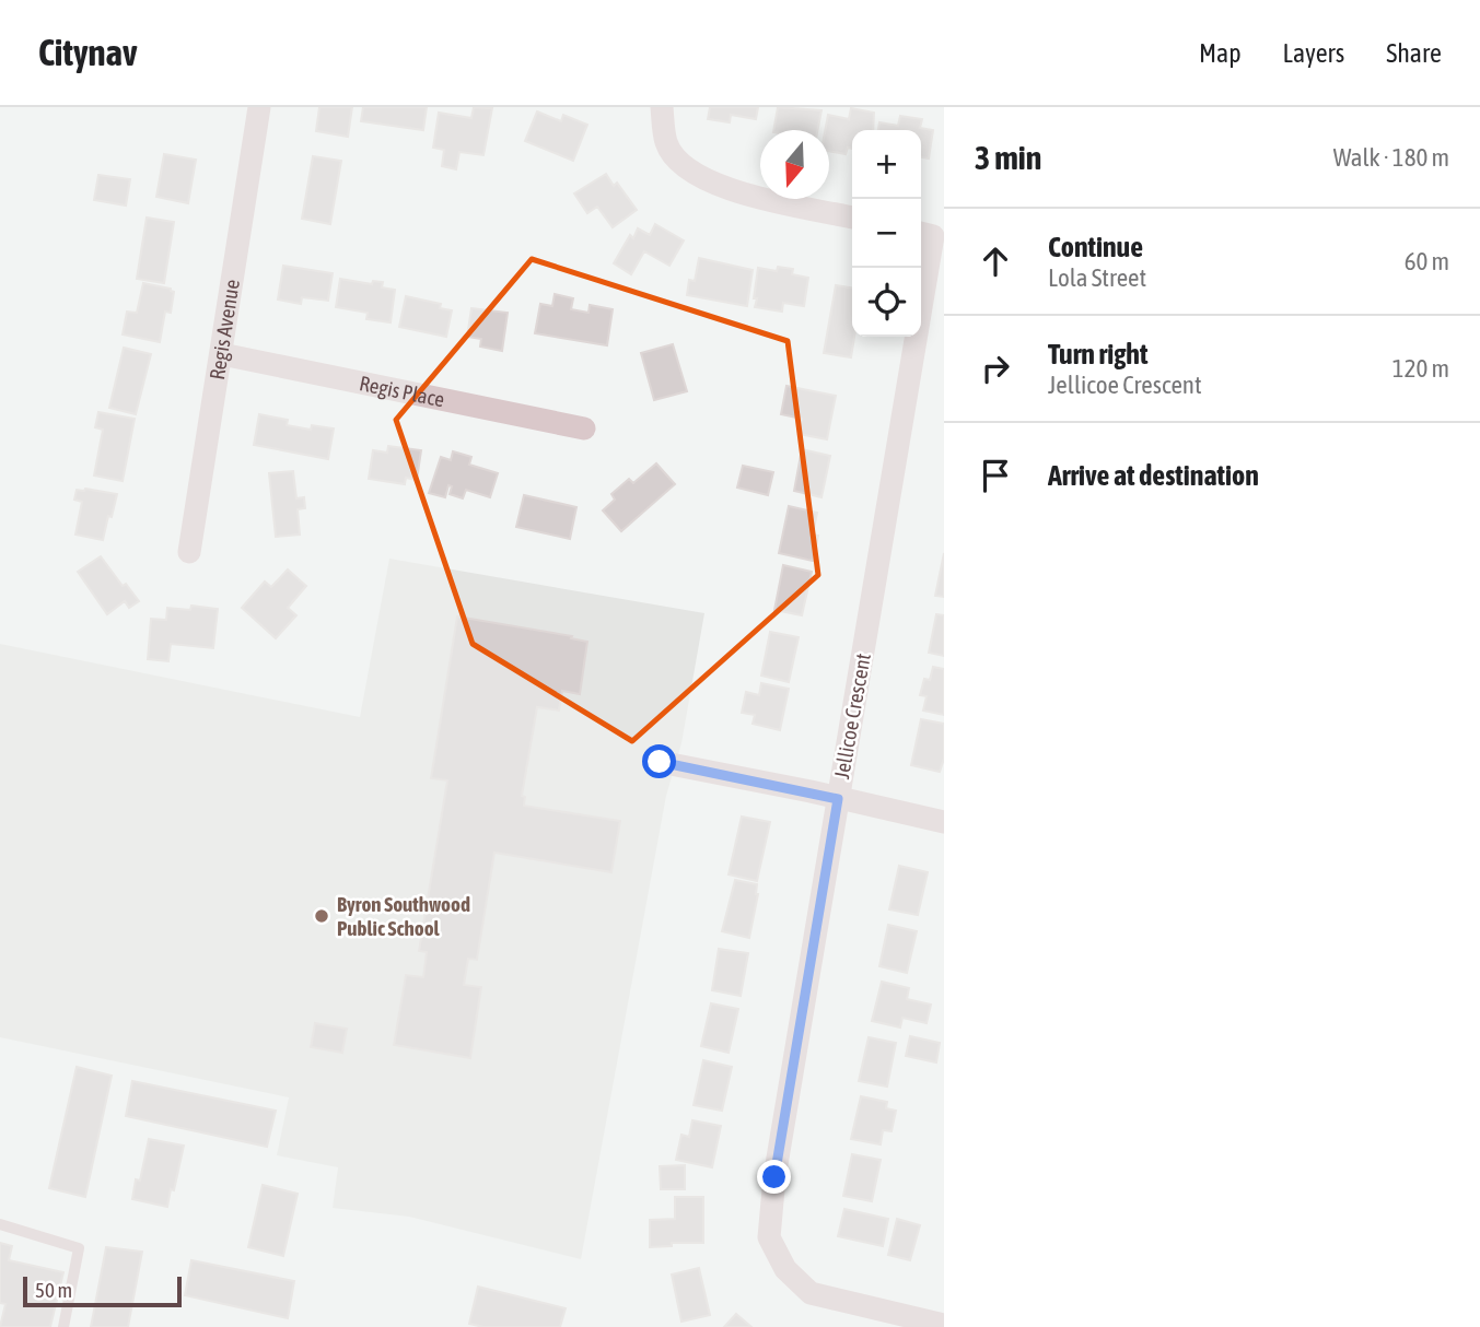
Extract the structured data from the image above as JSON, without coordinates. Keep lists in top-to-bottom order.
{
  "streets": {
    "street": ["Regis Avenue", "Regis Place", "Jellicoe Crescent"]
  },
  "crossings": [
    ["Regis Avenue", "Regis Place"]
  ],
  "places": ["Byron Southwood Public School"],
  "scale_bar": "50 m",
  "north": "bottom",
  "page": {
    "header": "Citynav",
    "nav": ["Map", "Layers", "Share"],
    "heading": ["3 min", "Walk · 180 m"],
    "map_buttons": ["+", "−"],
    "list": [
      ["Continue", "Lola Street", "60 m"],
      ["Turn right", "Jellicoe Crescent", "120 m"],
      "Arrive at destination"
    ],
    "scale": "50 m"
  }
}
